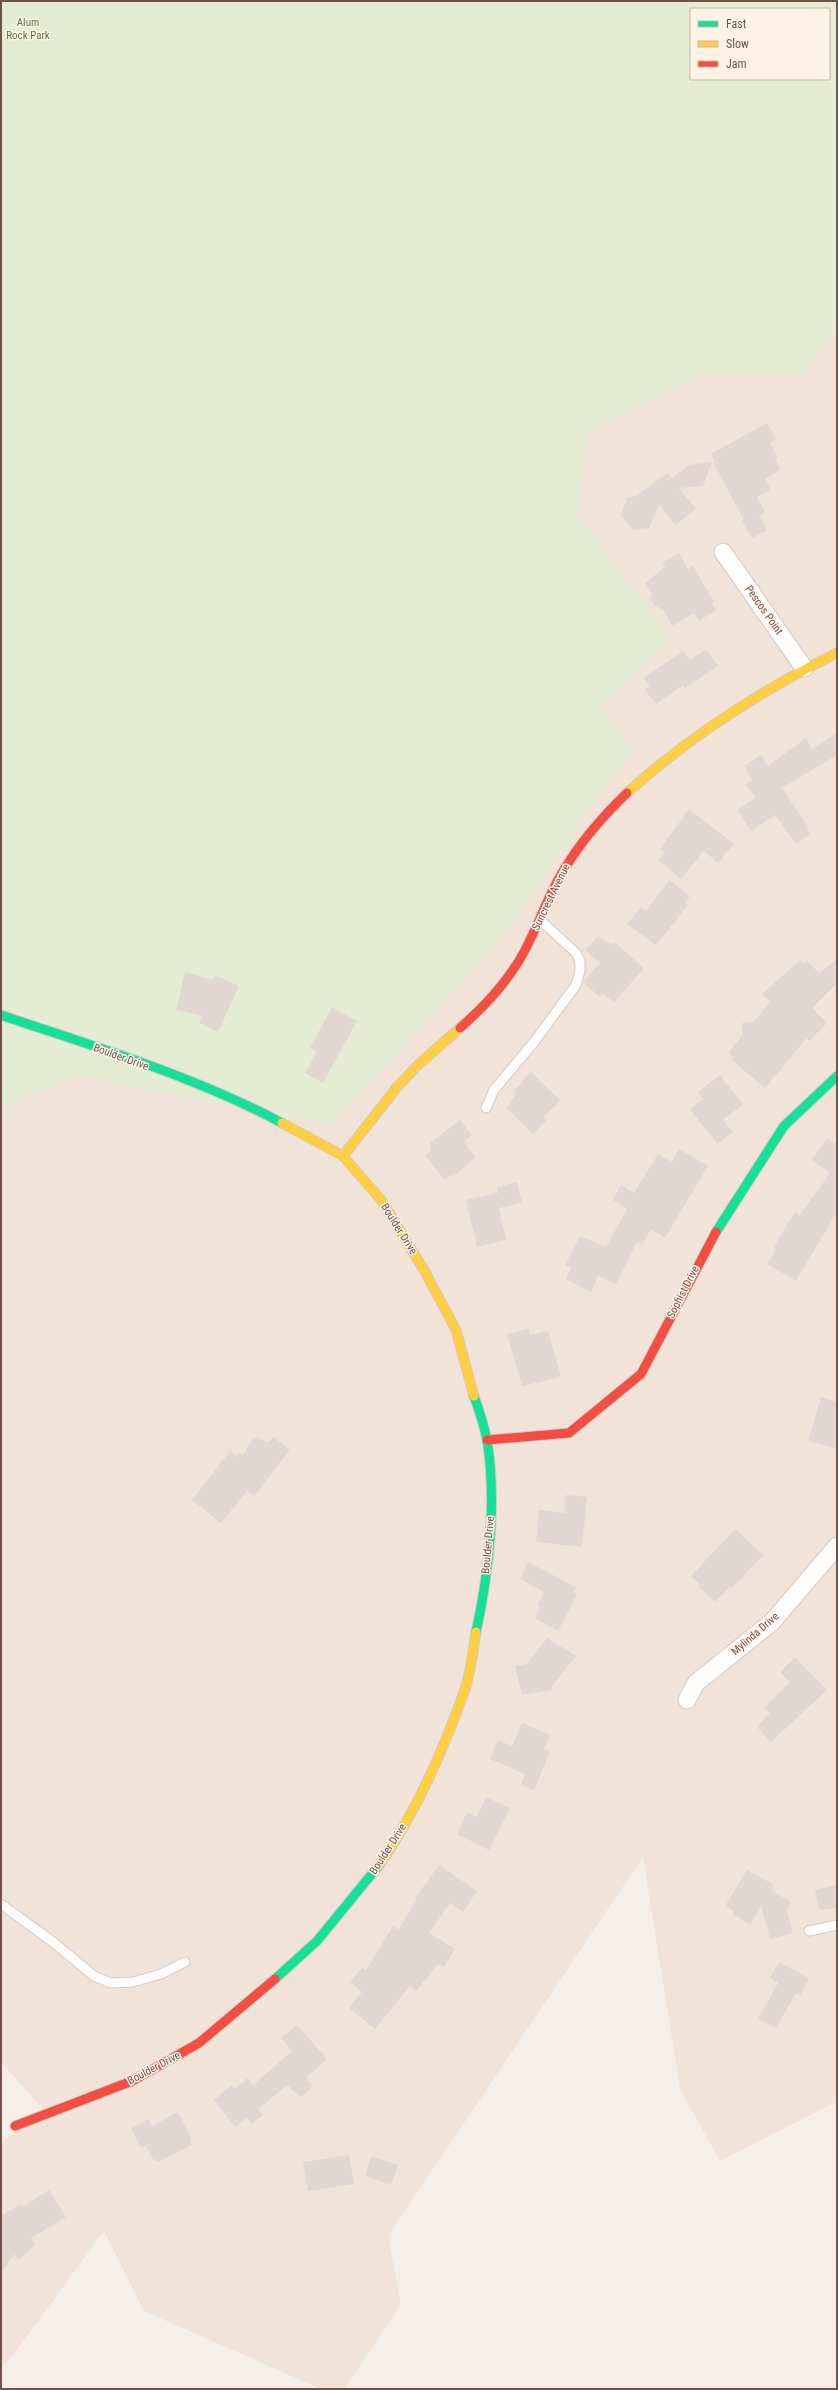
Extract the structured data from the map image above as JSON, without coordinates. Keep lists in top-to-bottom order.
{
  "streets": {
    "street": [
      "Pescos Point",
      "Suncrest Avenue",
      "Boulder Drive",
      "Sophist Drive",
      "Mylinda Drive"
    ]
  },
  "crossings": [
    ["Pescos Point", "Suncrest Avenue"],
    ["Suncrest Avenue", "Boulder Drive"],
    ["Boulder Drive", "Sophist Drive"]
  ],
  "parks": ["Alum Rock Park"],
  "legend": ["Fast", "Slow", "Jam"]
}
